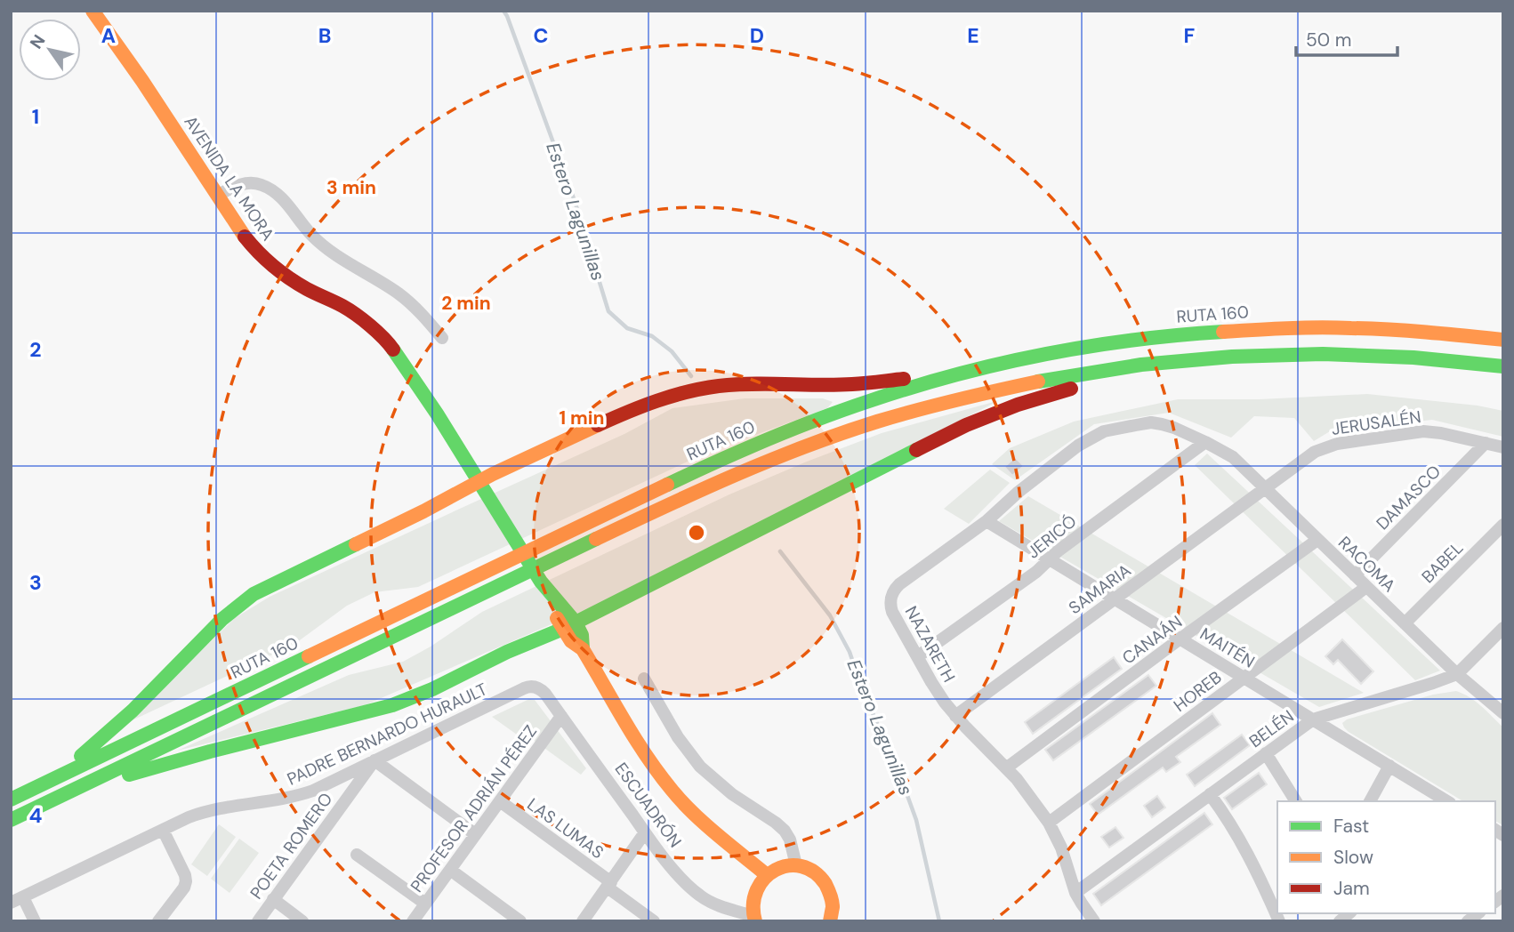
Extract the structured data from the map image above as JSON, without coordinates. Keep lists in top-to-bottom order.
{
  "streets": {
    "main road": ["AVENIDA LA MORA", "RUTA 160", "ESCUADRÓN"],
    "street": [
      "JERUSALÉN",
      "DAMASCO",
      "JERICÓ",
      "BABEL",
      "RACOMA",
      "SAMARIA",
      "CANAÁN",
      "NAZARETH",
      "MAITÉN",
      "HOREB",
      "BELÉN",
      "PADRE BERNARDO HURAULT",
      "PROFESOR ADRIÁN PÉREZ",
      "LAS LUMAS",
      "POETA ROMERO"
    ]
  },
  "crossings": [
    ["AVENIDA LA MORA", "ESCUADRÓN"],
    ["JERUSALÉN", "DAMASCO"],
    ["JERUSALÉN", "RACOMA"],
    ["JERUSALÉN", "SAMARIA"],
    ["DAMASCO", "RACOMA"],
    ["JERICÓ", "RACOMA"],
    ["JERICÓ", "NAZARETH"],
    ["JERICÓ", "MAITÉN"],
    ["BABEL", "RACOMA"],
    ["RACOMA", "SAMARIA"],
    ["RACOMA", "CANAÁN"],
    ["RACOMA", "NAZARETH"],
    ["RACOMA", "HOREB"],
    ["RACOMA", "BELÉN"],
    ["SAMARIA", "NAZARETH"],
    ["SAMARIA", "MAITÉN"],
    ["CANAÁN", "NAZARETH"],
    ["CANAÁN", "MAITÉN"],
    ["NAZARETH", "MAITÉN"],
    ["NAZARETH", "HOREB"],
    ["NAZARETH", "BELÉN"],
    ["MAITÉN", "HOREB"],
    ["MAITÉN", "BELÉN"],
    ["PADRE BERNARDO HURAULT", "ESCUADRÓN"],
    ["PADRE BERNARDO HURAULT", "POETA ROMERO"],
    ["ESCUADRÓN", "PROFESOR ADRIÁN PÉREZ"],
    ["PROFESOR ADRIÁN PÉREZ", "LAS LUMAS"]
  ],
  "water": ["Estero Lagunillas"],
  "legend": ["Fast", "Slow", "Jam"],
  "scale_bar": "50 m",
  "north": "top left",
  "grid": {
    "columns": [
      "A",
      "B",
      "C",
      "D",
      "E",
      "F"
    ],
    "rows": [
      "1",
      "2",
      "3",
      "4"
    ]
  },
  "rings": ["3 min", "2 min", "1 min"]
}
